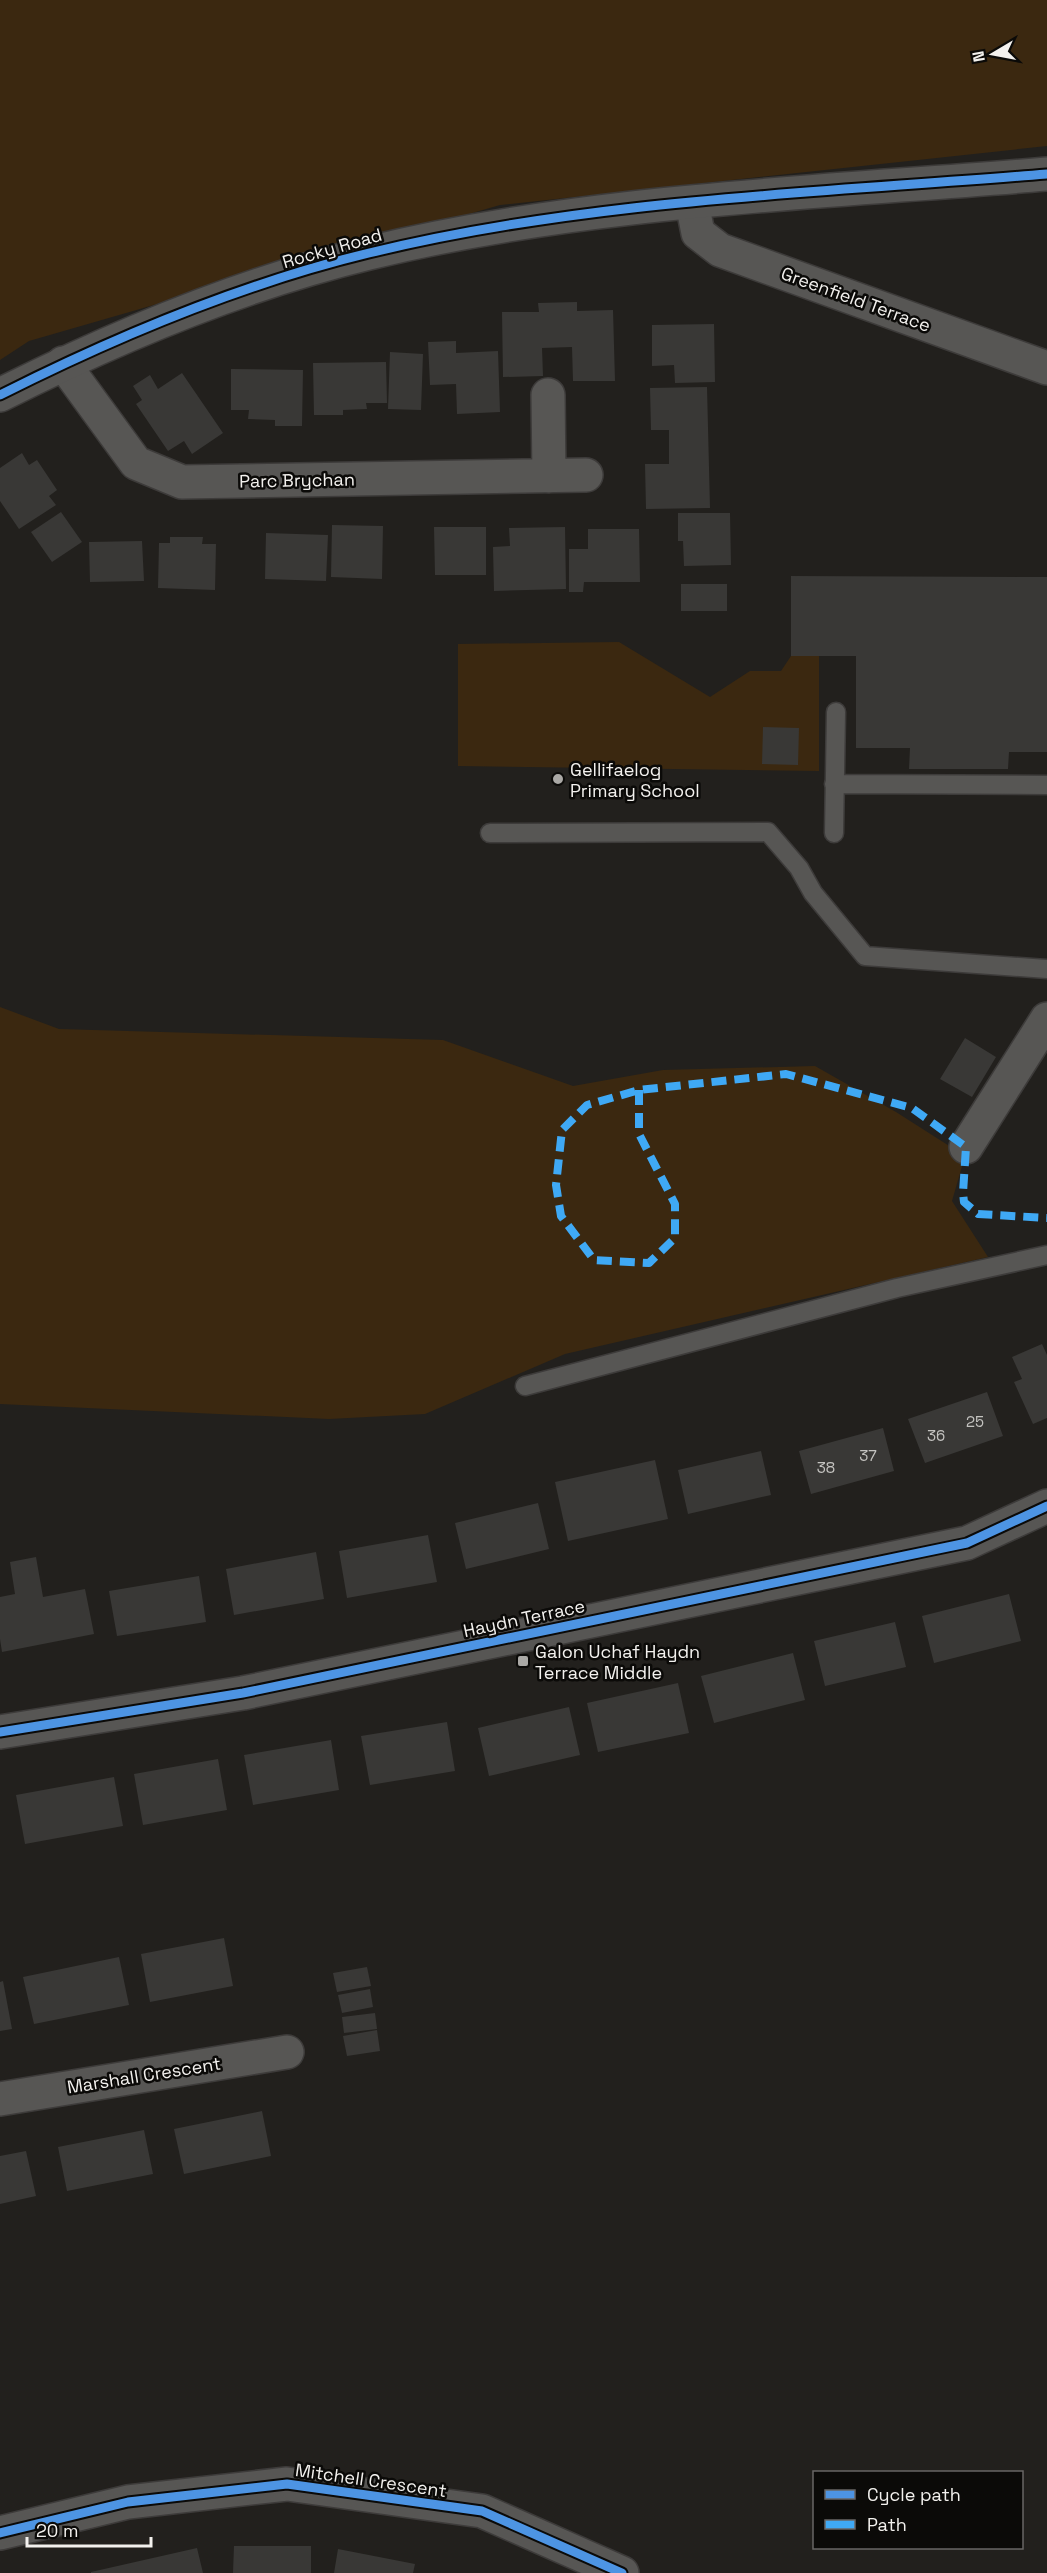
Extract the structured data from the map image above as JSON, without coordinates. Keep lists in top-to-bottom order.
{
  "streets": {
    "street": [
      "Rocky Road",
      "Greenfield Terrace",
      "Parc Brychan",
      "Haydn Terrace",
      "Marshall Crescent",
      "Mitchell Crescent"
    ]
  },
  "crossings": [
    ["Rocky Road", "Greenfield Terrace"],
    ["Rocky Road", "Parc Brychan"]
  ],
  "places": {
    "other": ["Gellifaelog Primary School"],
    "transit": ["Galon Uchaf Haydn Terrace Middle"]
  },
  "house_numbers": [
    "25",
    "36",
    "37",
    "38"
  ],
  "legend": ["Cycle path", "Path"],
  "scale_bar": "20 m",
  "north": "left"
}
